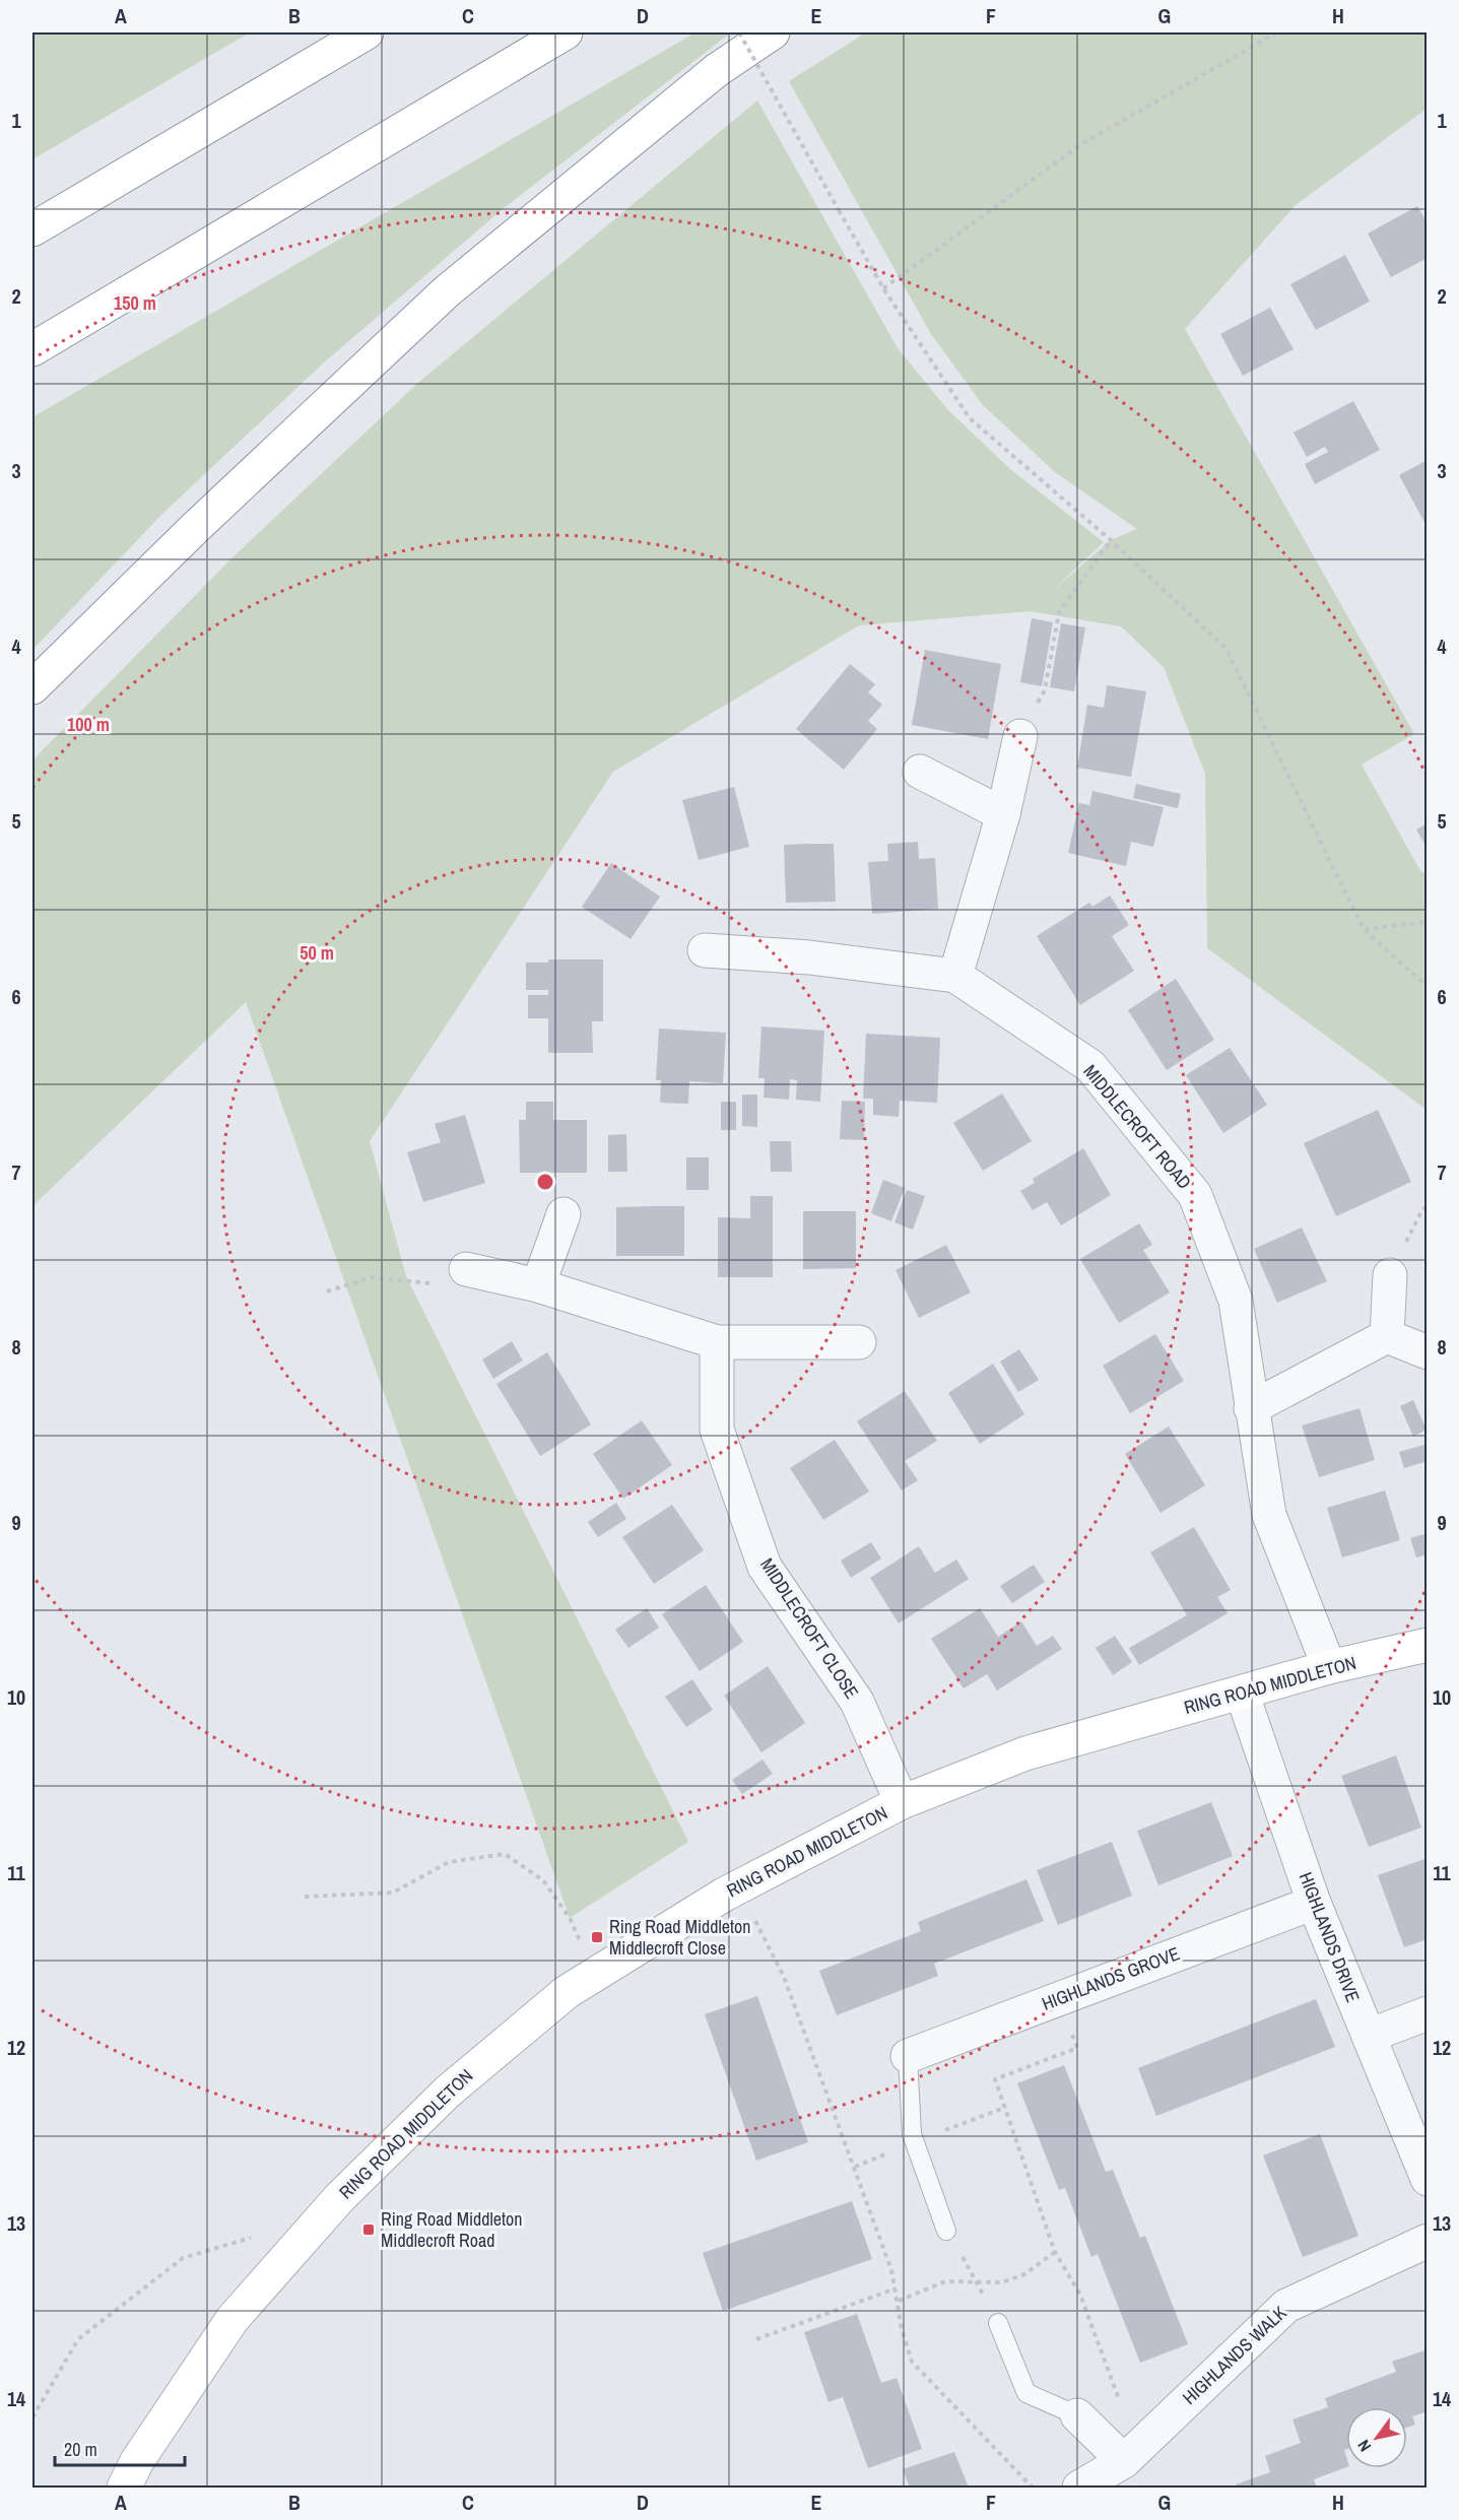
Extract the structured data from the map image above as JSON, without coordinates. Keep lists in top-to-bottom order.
{
  "streets": {
    "main road": ["RING ROAD MIDDLETON"],
    "street": [
      "MIDDLECROFT ROAD",
      "MIDDLECROFT CLOSE",
      "HIGHLANDS DRIVE",
      "HIGHLANDS GROVE",
      "HIGHLANDS WALK"
    ]
  },
  "crossings": [
    ["MIDDLECROFT ROAD", "RING ROAD MIDDLETON"],
    ["MIDDLECROFT CLOSE", "RING ROAD MIDDLETON"],
    ["RING ROAD MIDDLETON", "HIGHLANDS DRIVE"],
    ["HIGHLANDS DRIVE", "HIGHLANDS GROVE"]
  ],
  "places": {
    "transit": ["Ring Road Middleton Middlecroft Close", "Ring Road Middleton Middlecroft Road"]
  },
  "scale_bar": "20 m",
  "north": "bottom left",
  "grid": {
    "columns": [
      "A",
      "B",
      "C",
      "D",
      "E",
      "F",
      "G",
      "H"
    ],
    "rows": [
      "1",
      "2",
      "3",
      "4",
      "5",
      "6",
      "7",
      "8",
      "9",
      "10",
      "11",
      "12",
      "13",
      "14"
    ]
  },
  "rings": ["150 m", "100 m", "50 m"]
}
